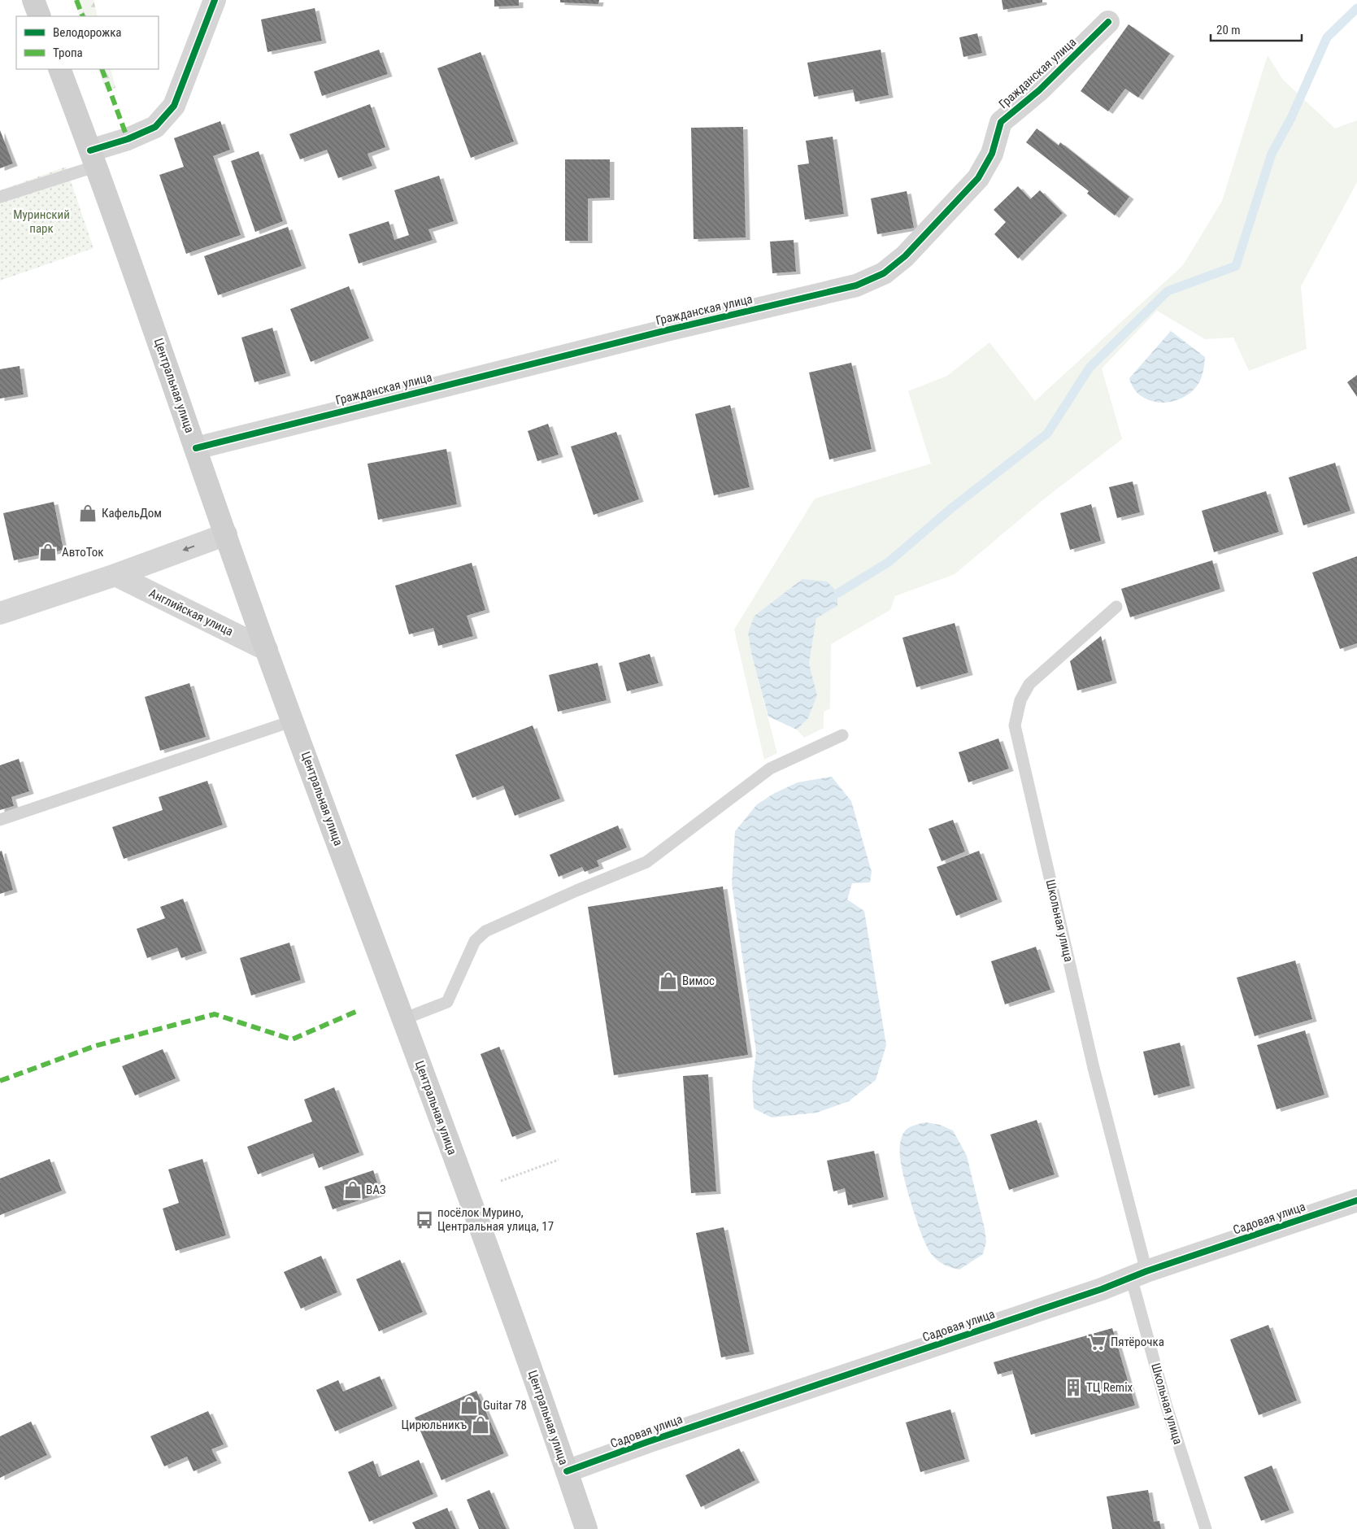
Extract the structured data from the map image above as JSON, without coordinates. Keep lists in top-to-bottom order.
{
  "streets": {
    "main road": ["Центральная улица"],
    "street": ["Гражданская улица", "Английская улица", "Садовая улица"],
    "lane": ["Школьная улица"]
  },
  "crossings": [
    ["Гражданская улица", "Центральная улица"],
    ["Центральная улица", "Английская улица"],
    ["Центральная улица", "Садовая улица"],
    ["Школьная улица", "Садовая улица"]
  ],
  "parks": ["Муринский парк"],
  "places": {
    "shop": [
      "КафельДом",
      "АвтоТок",
      "Вимос",
      "ВАЗ",
      "Guitar 78",
      "Цирюльникъ"
    ],
    "bus stop": ["посёлок Мурино, Центральная улица, 17"],
    "supermarket": ["Пятёрочка"],
    "building": ["ТЦ Remix"]
  },
  "legend": ["Велодорожка", "Тропа"],
  "scale_bar": "20 m"
}
